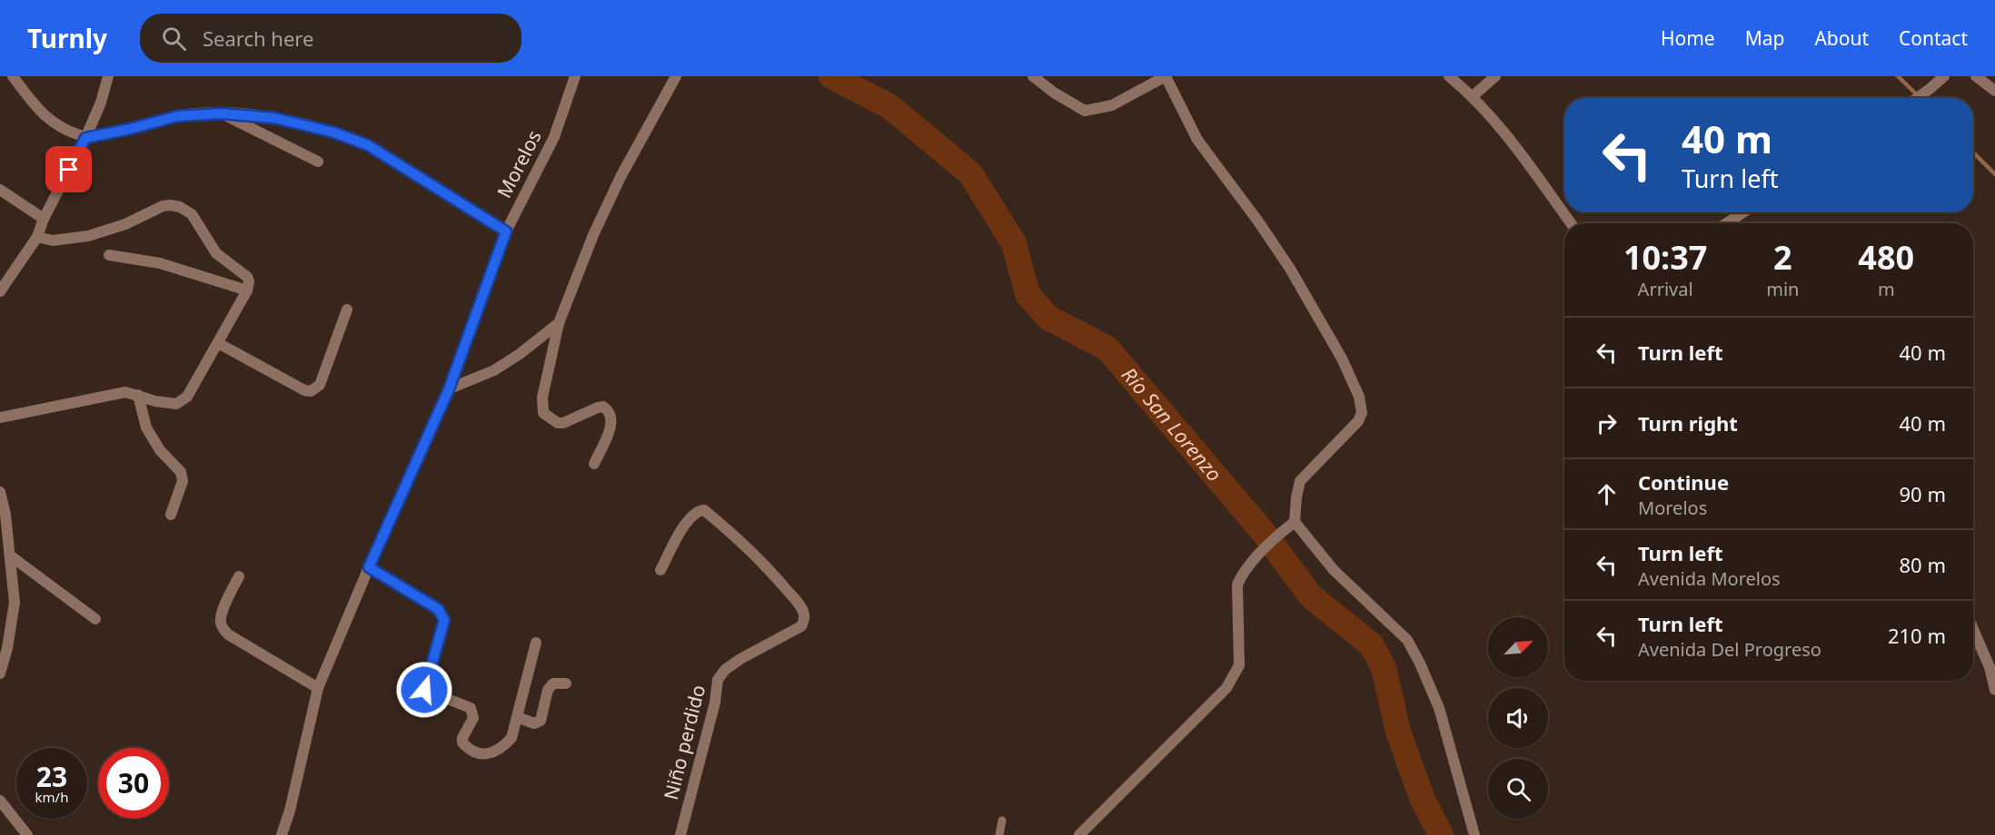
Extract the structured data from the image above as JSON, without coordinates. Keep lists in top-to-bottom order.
{
  "streets": {
    "street": ["Morelos", "Niño perdido"]
  },
  "water": ["Río San Lorenzo"],
  "north": "top right",
  "page": {
    "header": "Turnly",
    "search": "Search here",
    "nav": [
      "Home",
      "Map",
      "About",
      "Contact"
    ],
    "turn": ["40 m", "Turn left"],
    "eta": [
      "10:37",
      "Arrival",
      "2",
      "min",
      "480",
      "m"
    ],
    "list": [
      {
        "name": "Turn left",
        "value": "40 m"
      },
      {
        "name": "Turn right",
        "value": "40 m"
      },
      {
        "name": "Continue",
        "note": "Morelos",
        "value": "90 m"
      },
      {
        "name": "Turn left",
        "note": "Avenida Morelos",
        "value": "80 m"
      },
      {
        "name": "Turn left",
        "note": "Avenida Del Progreso",
        "value": "210 m"
      }
    ],
    "speed": "23 km/h",
    "limit": "30"
  }
}
